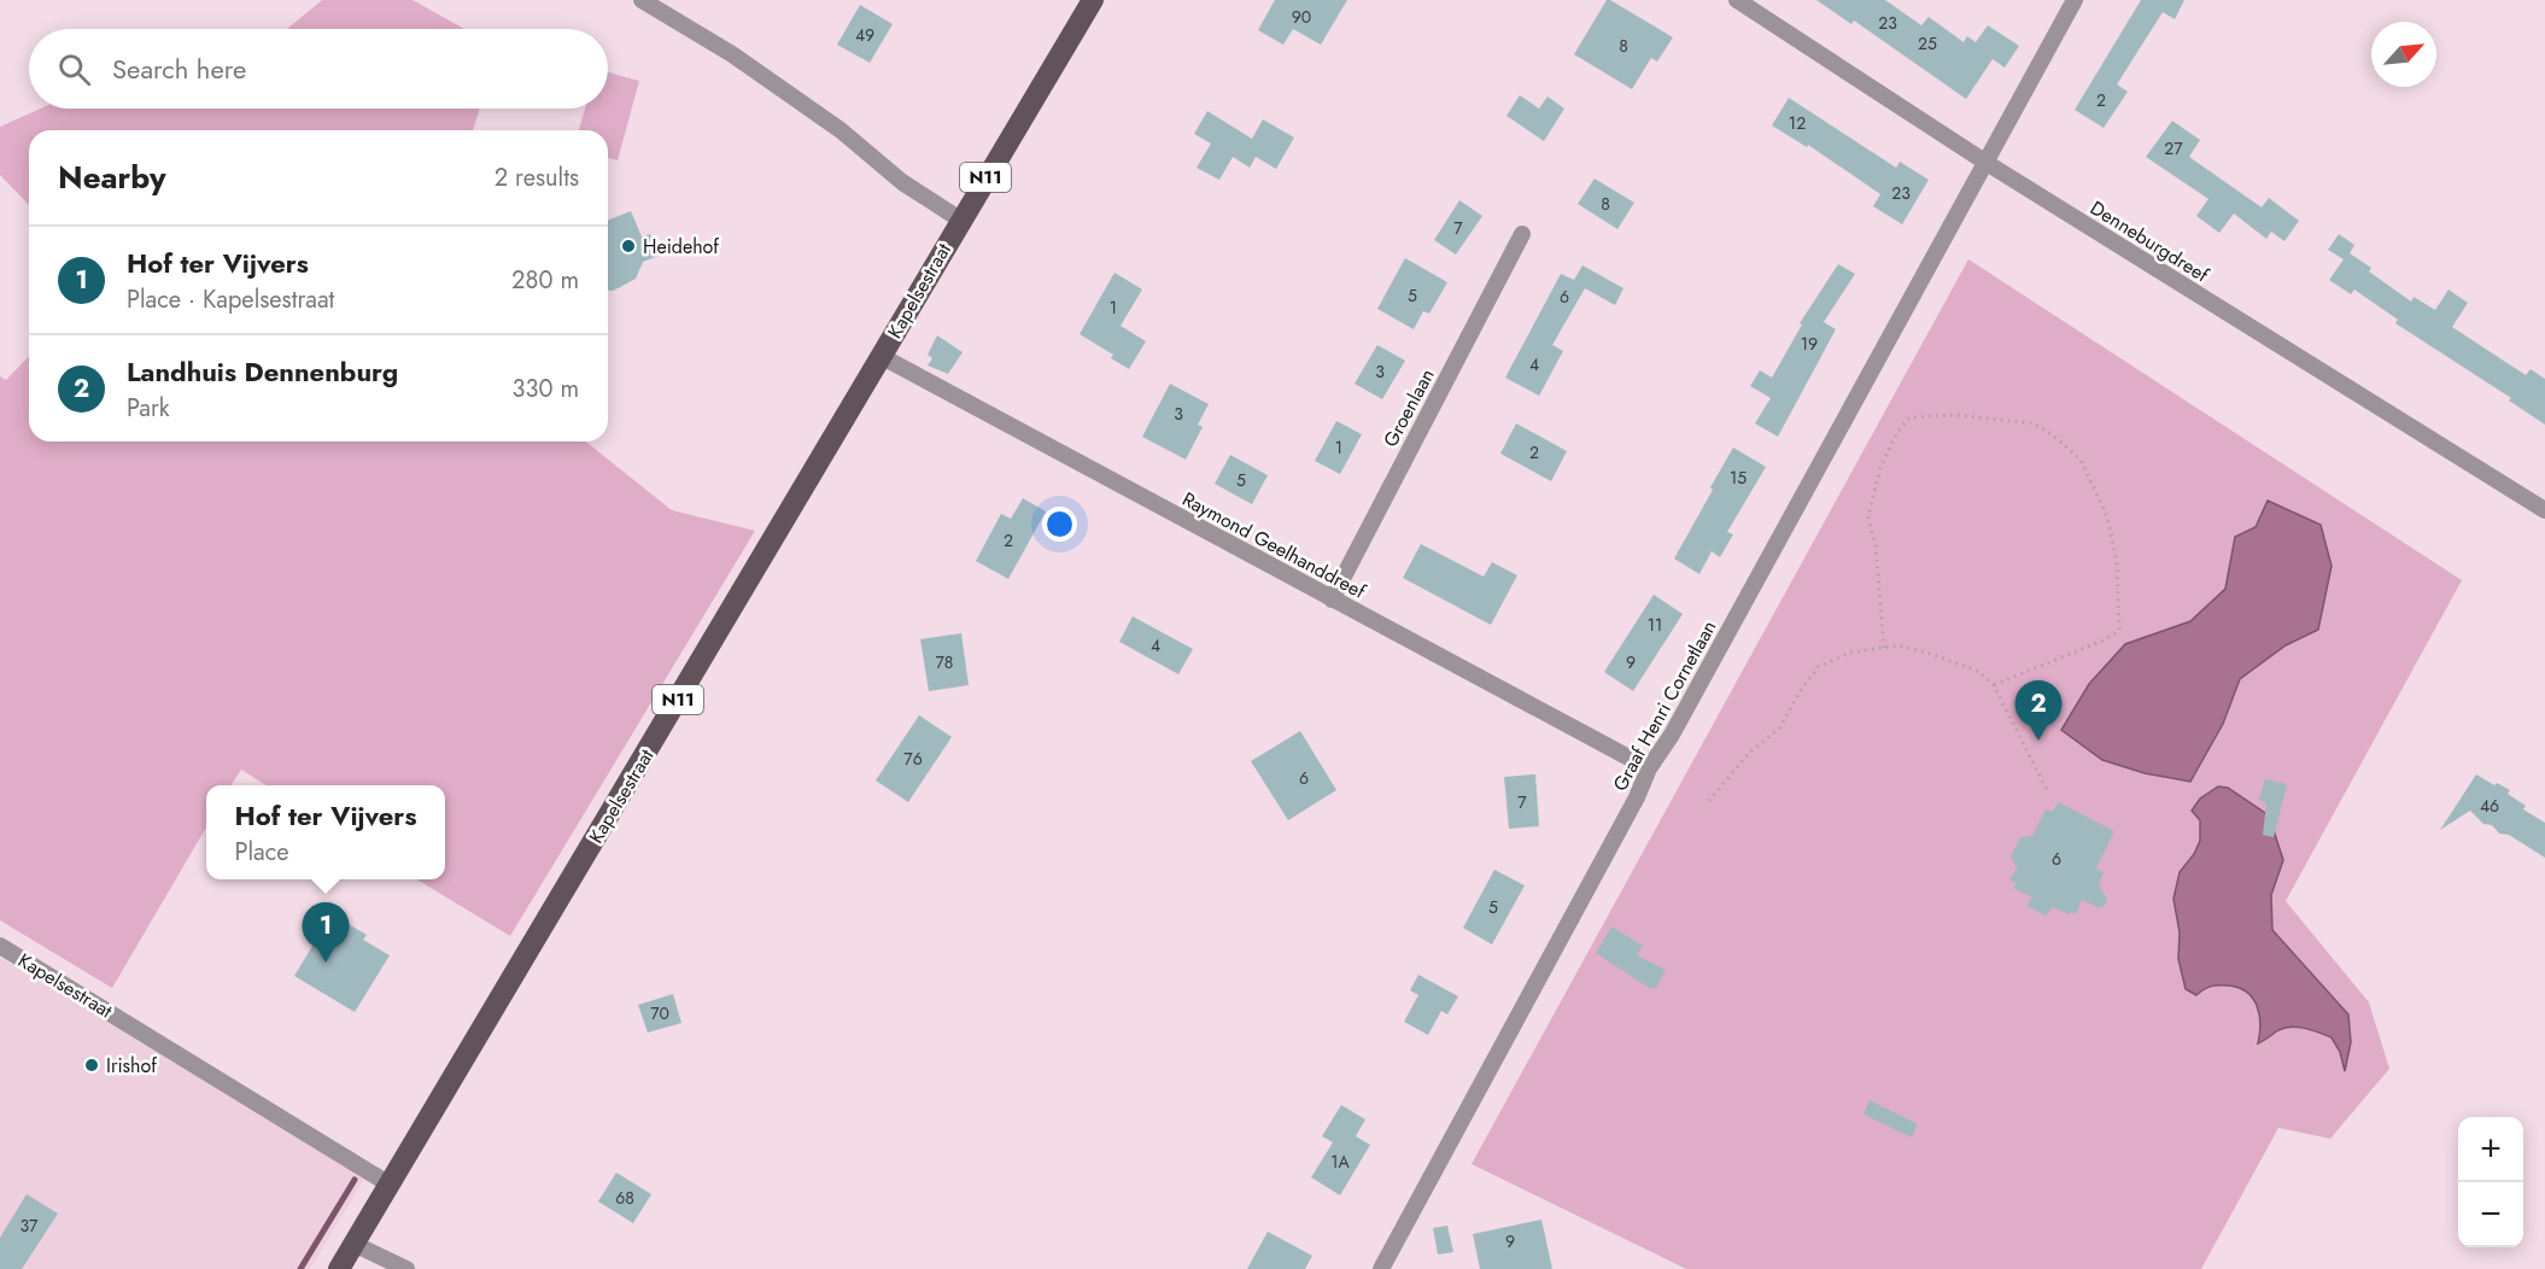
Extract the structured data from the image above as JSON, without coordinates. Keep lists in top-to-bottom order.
{
  "streets": {
    "main road": ["N11", "Kapelsestraat"],
    "street": [
      "Denneburgdreef",
      "Groenlaan",
      "Raymond Geelhanddreef",
      "Graaf Henri Cornetlaan"
    ]
  },
  "crossings": [
    ["Denneburgdreef", "Graaf Henri Cornetlaan"],
    ["Kapelsestraat", "Raymond Geelhanddreef"],
    ["Groenlaan", "Raymond Geelhanddreef"],
    ["Raymond Geelhanddreef", "Graaf Henri Cornetlaan"]
  ],
  "places": ["Heidehof", "Irishof"],
  "house_numbers": [
    "90",
    "23",
    "49",
    "25",
    "8",
    "2",
    "12",
    "27",
    "23",
    "8",
    "7",
    "5",
    "6",
    "1",
    "19",
    "4",
    "3",
    "3",
    "1",
    "2",
    "15",
    "5",
    "2",
    "11",
    "4",
    "78",
    "9",
    "76",
    "6",
    "7",
    "46",
    "6",
    "5",
    "70",
    "1A",
    "68",
    "37",
    "9"
  ],
  "north": "top right",
  "page": {
    "search": "Search here",
    "heading": ["Nearby", "2 results"],
    "list": [
      {
        "mark": "1",
        "name": "Hof ter Vijvers",
        "note": "Place · Kapelsestraat",
        "value": "280 m"
      },
      {
        "mark": "2",
        "name": "Landhuis Dennenburg",
        "note": "Park",
        "value": "330 m"
      }
    ],
    "pins": ["2", "1"],
    "popup": ["Hof ter Vijvers", "Place"],
    "map_buttons": ["+", "−"]
  }
}
